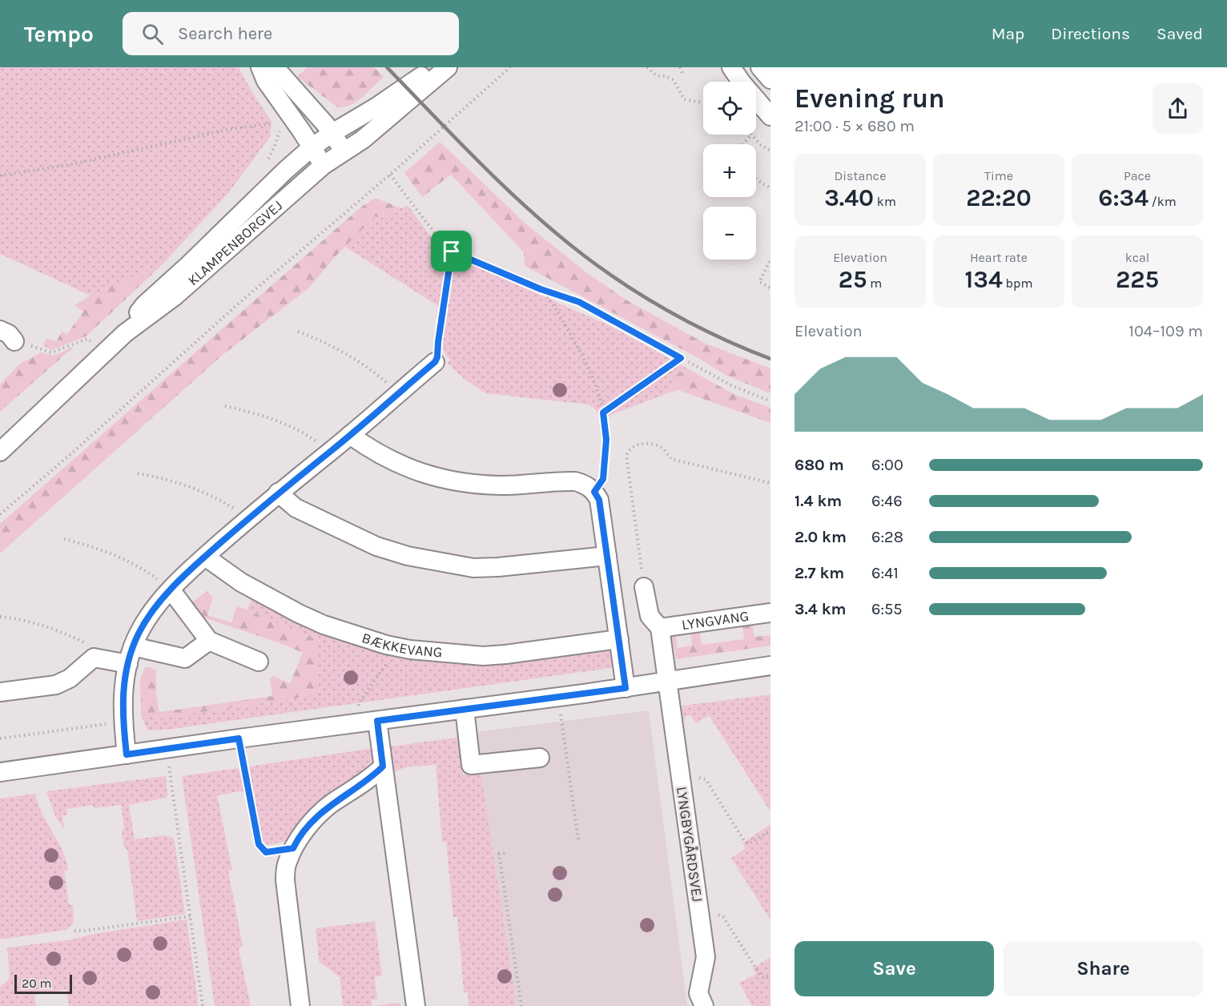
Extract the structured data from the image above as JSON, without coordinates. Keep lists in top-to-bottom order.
{
  "streets": {
    "street": [
      "KLAMPENBORGVEJ",
      "LYNGVANG",
      "BÆKKEVANG",
      "LYNGBYGÅRDSVEJ"
    ]
  },
  "scale_bar": "20 m",
  "page": {
    "header": "Tempo",
    "search": "Search here",
    "nav": ["Map", "Directions", "Saved"],
    "heading": ["Evening run", "21:00 · 5 × 680 m"],
    "map_buttons": ["+", "−"],
    "stats": [
      ["Distance", "3.40 km"],
      ["Time", "22:20"],
      ["Pace", "6:34 /km"],
      ["Elevation", "25 m"],
      ["Heart rate", "134 bpm"],
      ["kcal", "225"]
    ],
    "chart": ["Elevation", "104–109 m"],
    "list": [
      {
        "name": "680 m",
        "note": "6:00"
      },
      {
        "name": "1.4 km",
        "note": "6:46"
      },
      {
        "name": "2.0 km",
        "note": "6:28"
      },
      {
        "name": "2.7 km",
        "note": "6:41"
      },
      {
        "name": "3.4 km",
        "note": "6:55"
      }
    ],
    "buttons": ["Save", "Share"],
    "scale": "20 m"
  }
}
